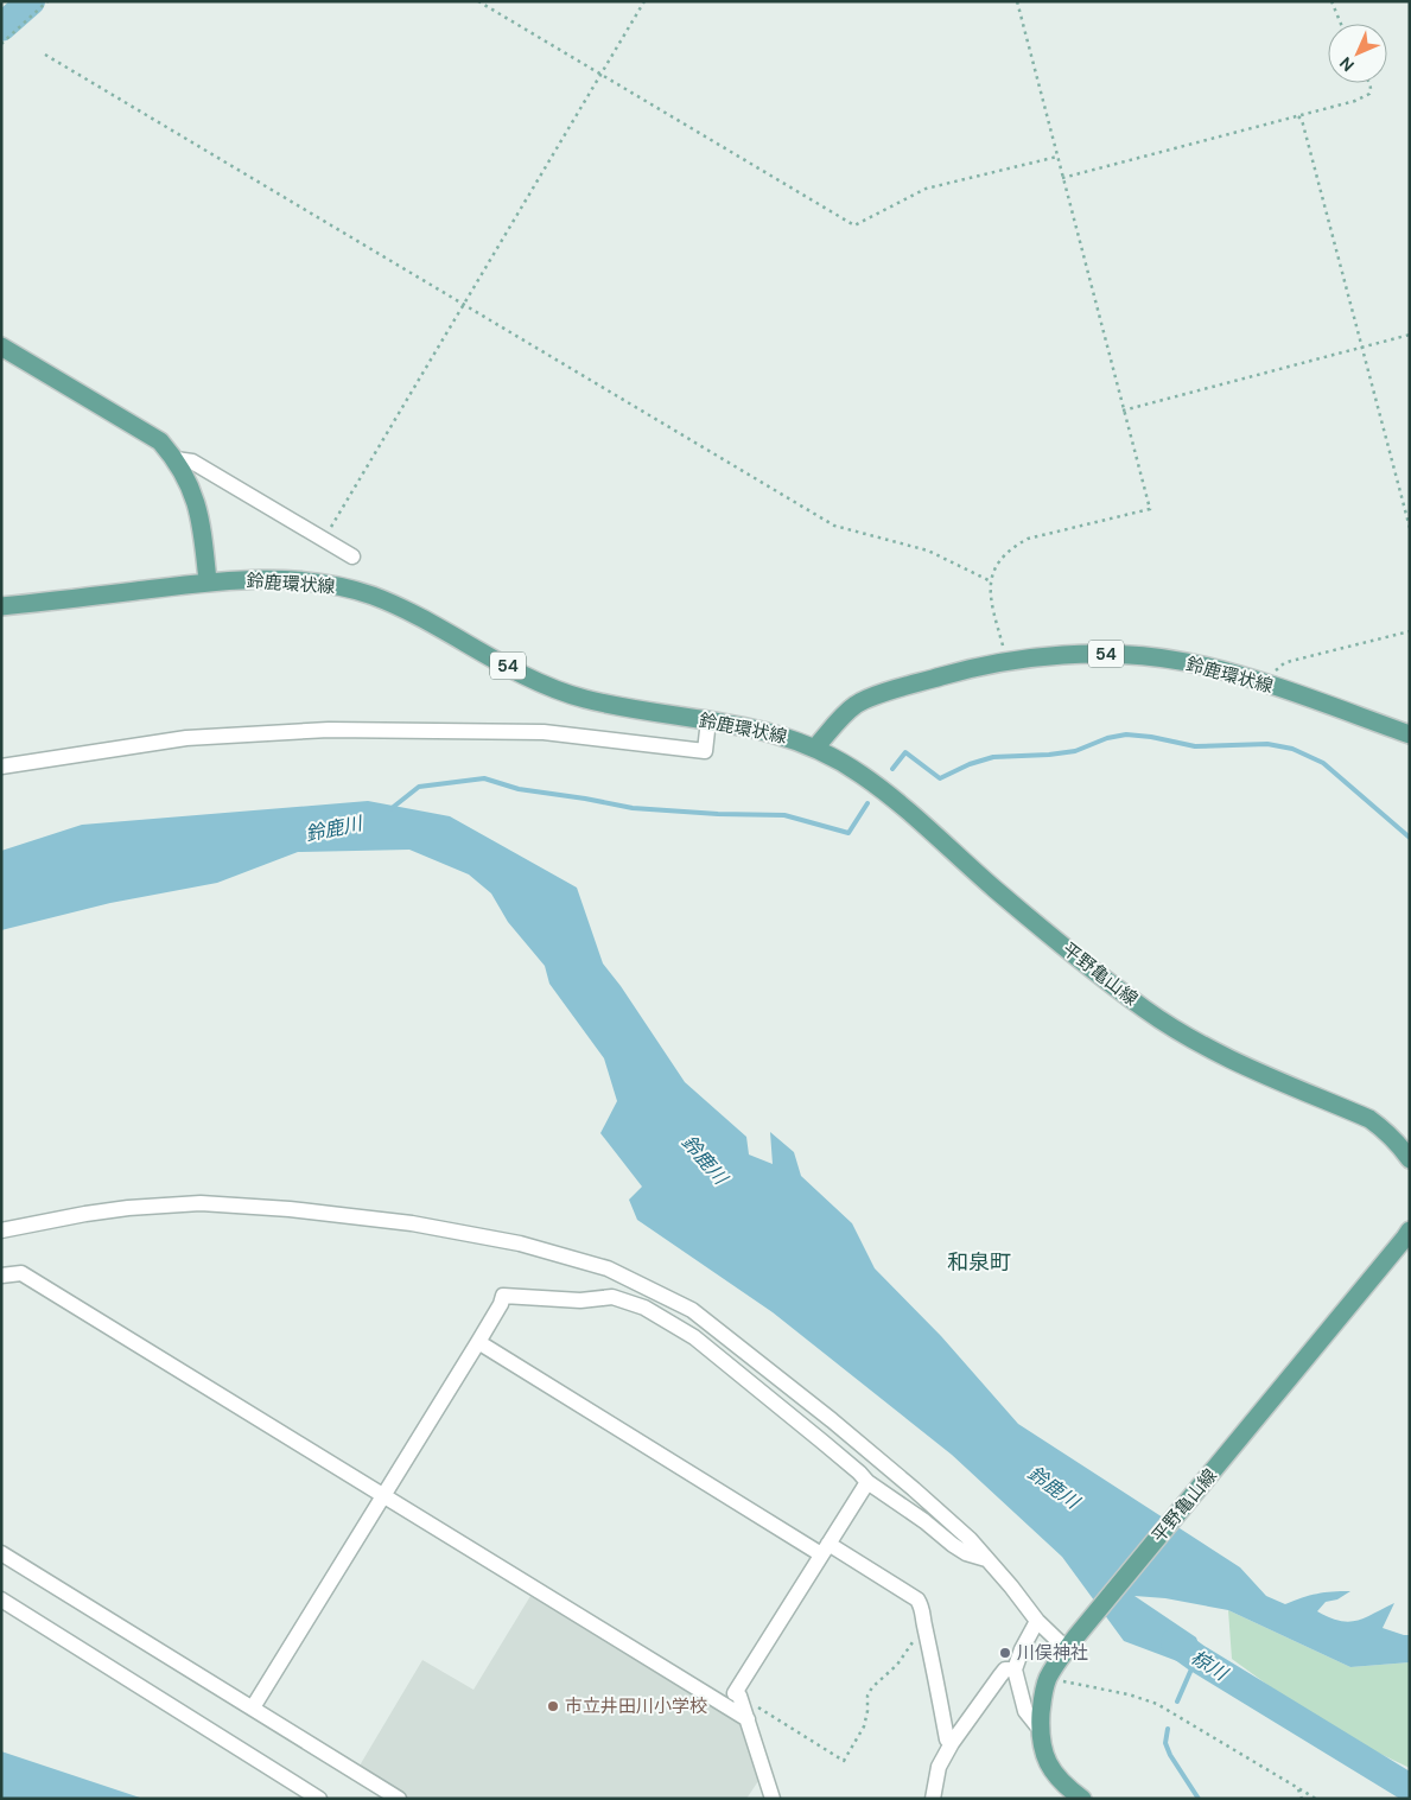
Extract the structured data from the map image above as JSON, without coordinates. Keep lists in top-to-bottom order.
{
  "streets": {
    "main road": ["鈴鹿環状線", "54", "平野亀山線"]
  },
  "crossings": [
    ["鈴鹿環状線", "平野亀山線"]
  ],
  "districts": ["和泉町"],
  "water": ["鈴鹿川", "椋川"],
  "places": ["川俣神社", "市立井田川小学校"],
  "north": "bottom left"
}
